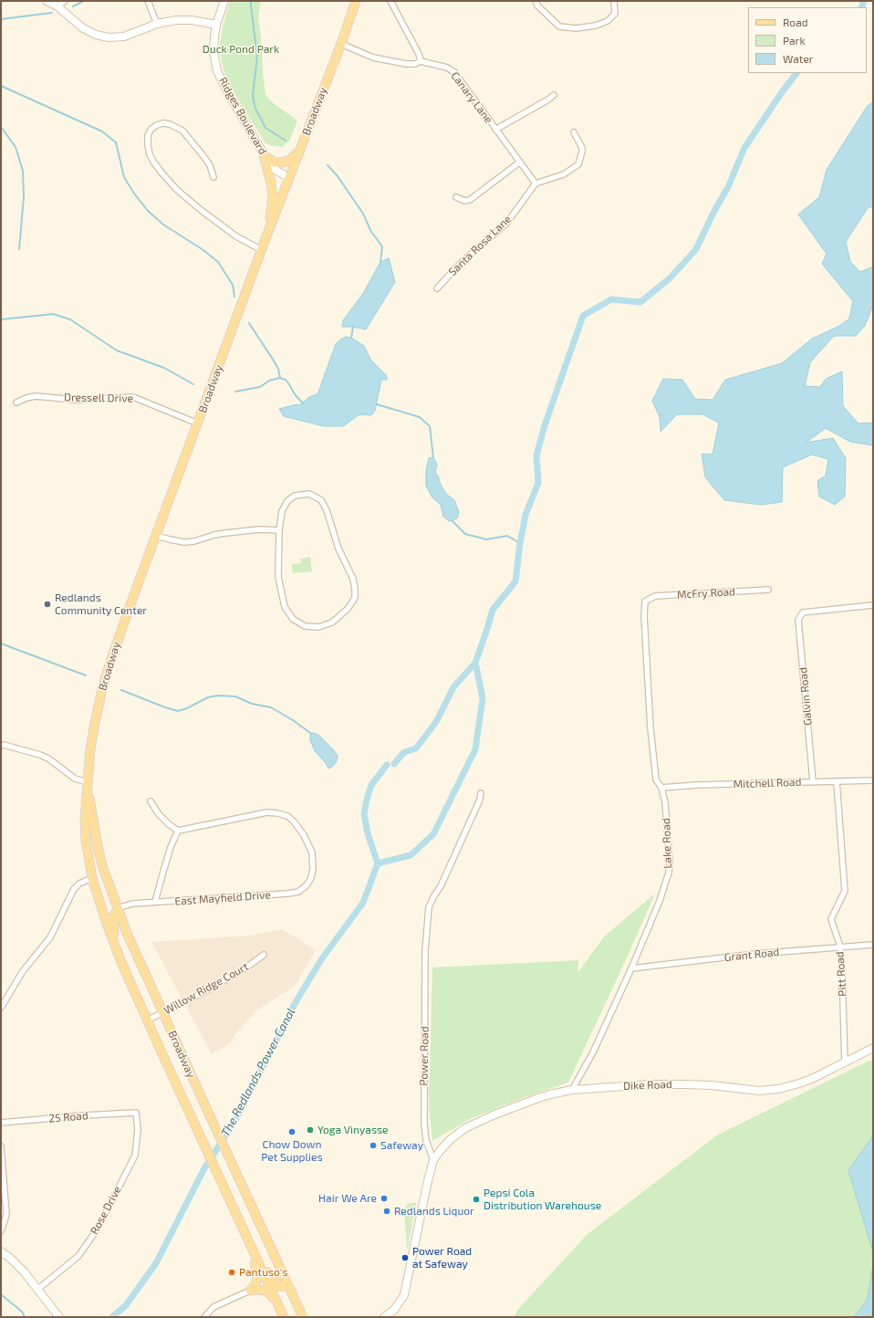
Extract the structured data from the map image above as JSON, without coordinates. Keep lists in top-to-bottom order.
{
  "streets": {
    "main road": ["Broadway"],
    "street": [
      "Canary Lane",
      "Ridges Boulevard",
      "Santa Rosa Lane",
      "Dressell Drive",
      "McFry Road",
      "Galvin Road",
      "Mitchell Road",
      "Lake Road",
      "East Mayfield Drive",
      "Grant Road",
      "Pitt Road",
      "Willow Ridge Court",
      "Power Road",
      "Dike Road",
      "25 Road",
      "Rose Drive"
    ]
  },
  "crossings": [
    ["Canary Lane", "Broadway"],
    ["Canary Lane", "Santa Rosa Lane"],
    ["Broadway", "Ridges Boulevard"],
    ["Broadway", "Dressell Drive"],
    ["Broadway", "East Mayfield Drive"],
    ["Broadway", "Willow Ridge Court"],
    ["McFry Road", "Lake Road"],
    ["Galvin Road", "Mitchell Road"],
    ["Mitchell Road", "Lake Road"],
    ["Mitchell Road", "Pitt Road"],
    ["Lake Road", "Grant Road"],
    ["Lake Road", "Dike Road"],
    ["Grant Road", "Pitt Road"],
    ["Pitt Road", "Dike Road"],
    ["Power Road", "Dike Road"],
    ["25 Road", "Rose Drive"]
  ],
  "water": ["The Redlands Power Canal"],
  "parks": ["Duck Pond Park"],
  "places": [
    "Redlands Community Center",
    "Yoga Vinyasse",
    "Chow Down Pet Supplies",
    "Safeway",
    "Hair We Are",
    "Pepsi Cola Distribution Warehouse",
    "Redlands Liquor",
    "Power Road at Safeway",
    "Pantuso's"
  ],
  "legend": ["Road", "Park", "Water"]
}
